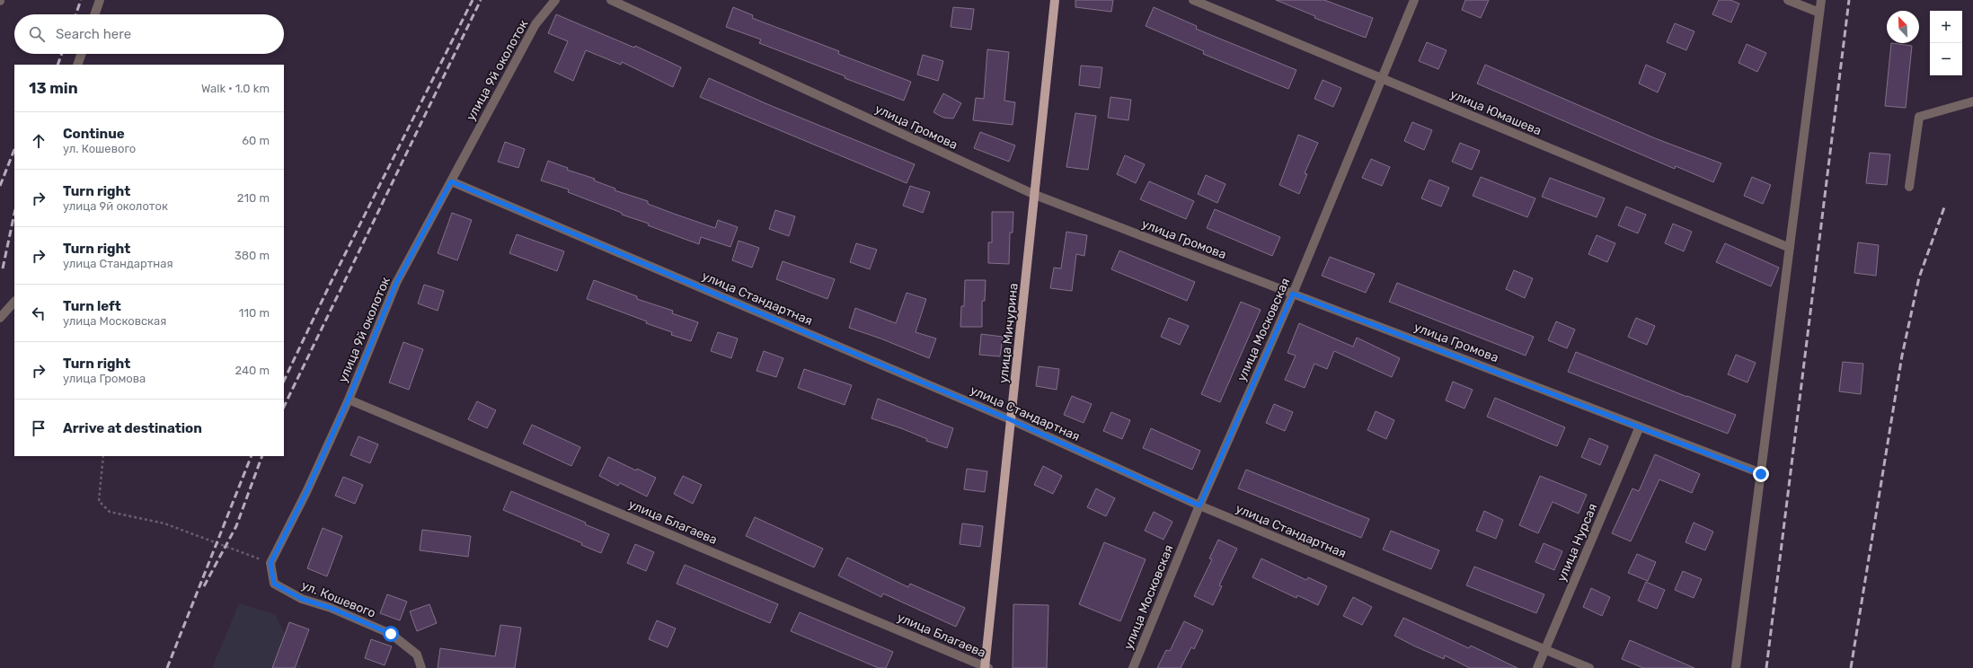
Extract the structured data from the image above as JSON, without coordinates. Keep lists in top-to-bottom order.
{
  "streets": {
    "main road": ["улица Мичурина"],
    "street": [
      "улица 9й околоток",
      "улица Юмашева",
      "улица Громова",
      "улица Стандартная",
      "улица Московская",
      "улица Благаева",
      "улица Нурсая",
      "ул. Кошевого"
    ]
  },
  "crossings": [
    ["улица 9й околоток", "улица Стандартная"],
    ["улица 9й околоток", "улица Благаева"],
    ["улица 9й околоток", "ул. Кошевого"],
    ["улица Юмашева", "улица Московская"],
    ["улица Громова", "улица Московская"],
    ["улица Громова", "улица Мичурина"],
    ["улица Громова", "улица Нурсая"],
    ["улица Стандартная", "улица Московская"],
    ["улица Стандартная", "улица Мичурина"],
    ["улица Стандартная", "улица Нурсая"],
    ["улица Мичурина", "улица Благаева"]
  ],
  "north": "top left",
  "page": {
    "map_buttons": ["+", "−"],
    "search": "Search here",
    "heading": ["13 min", "Walk · 1.0 km"],
    "list": [
      ["Continue", "ул. Кошевого", "60 m"],
      ["Turn right", "улица 9й околоток", "210 m"],
      ["Turn right", "улица Стандартная", "380 m"],
      ["Turn left", "улица Московская", "110 m"],
      ["Turn right", "улица Громова", "240 m"],
      "Arrive at destination"
    ]
  }
}
